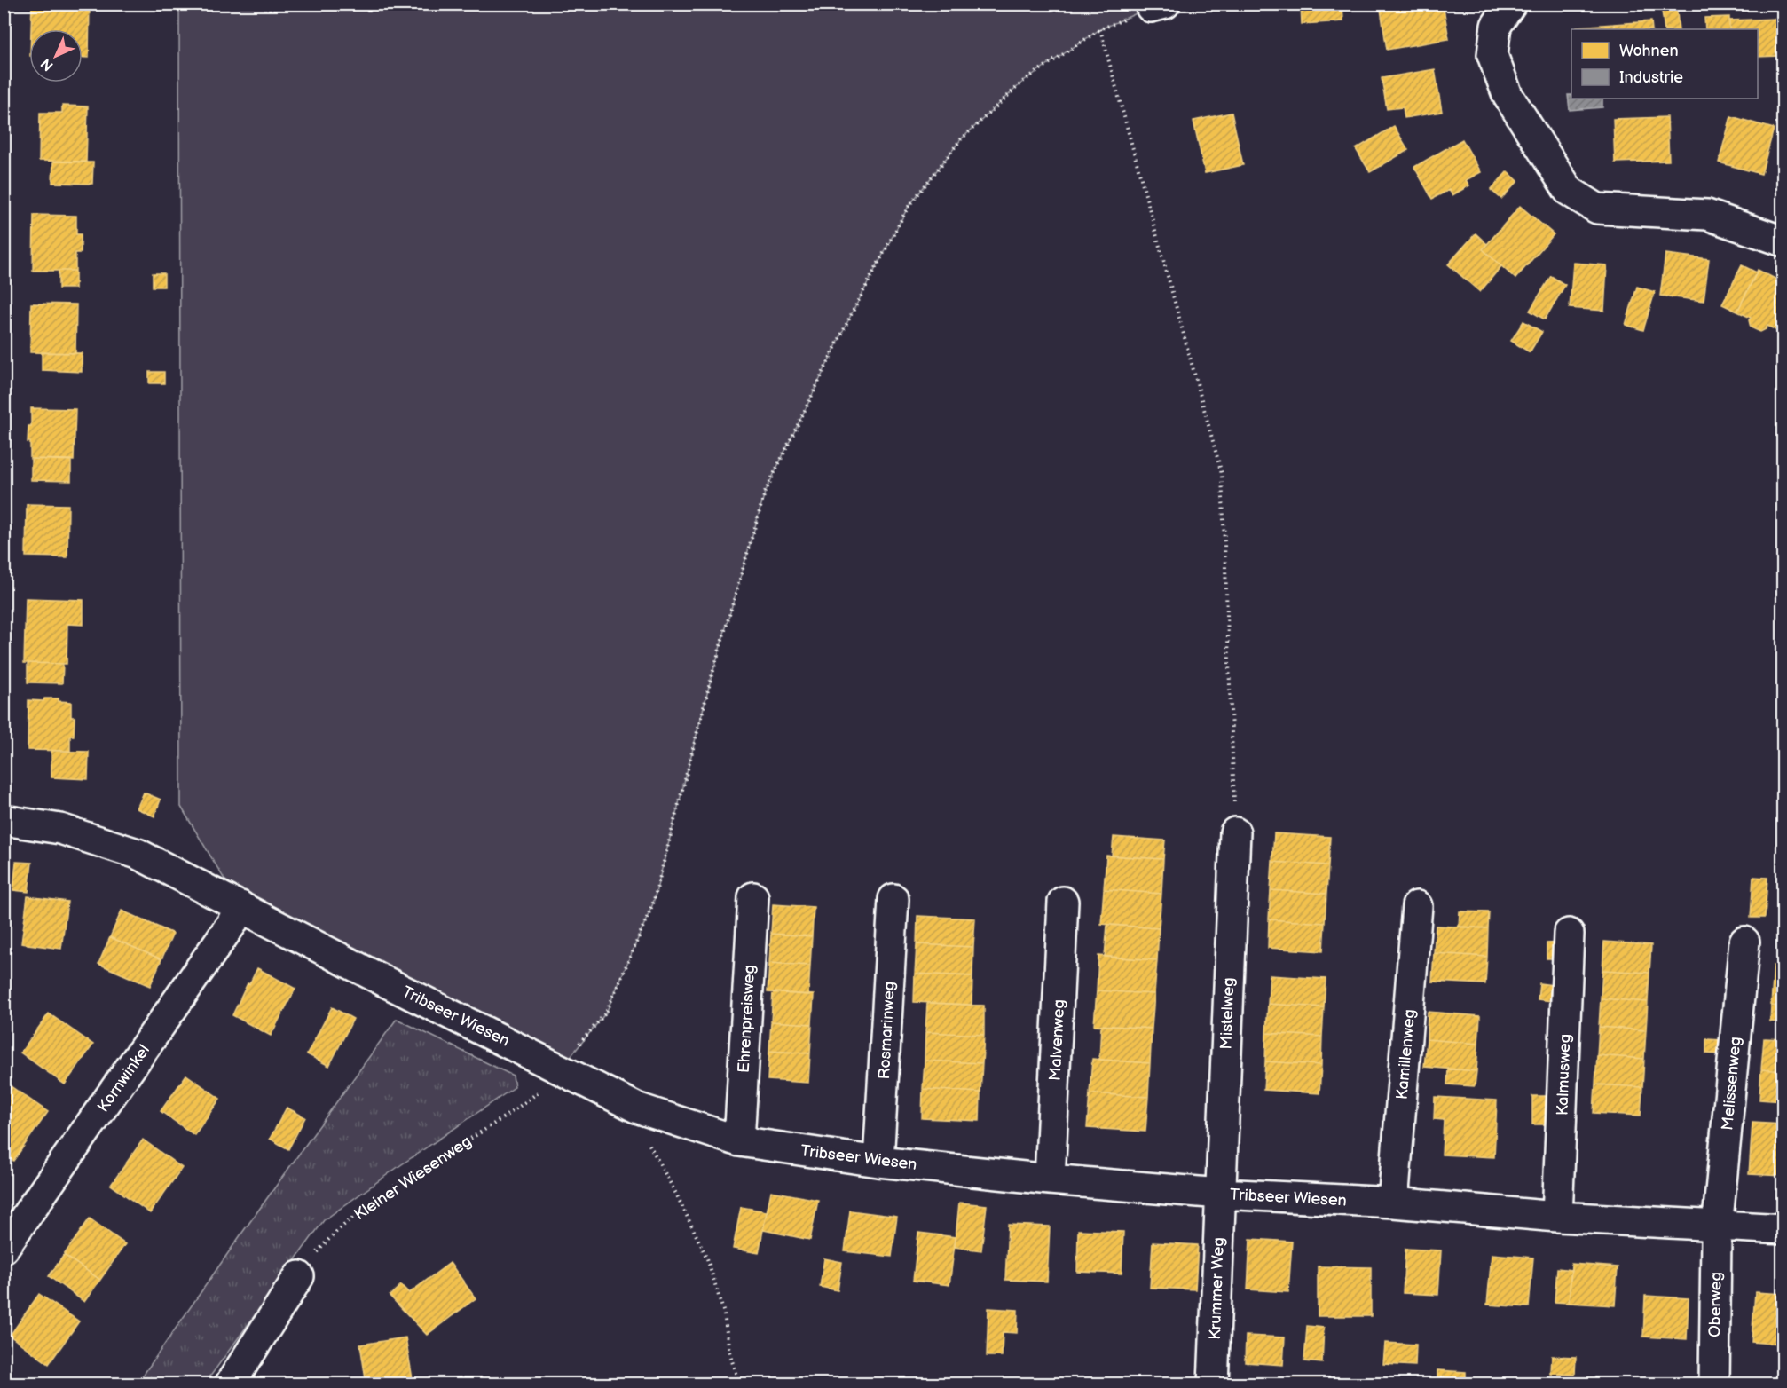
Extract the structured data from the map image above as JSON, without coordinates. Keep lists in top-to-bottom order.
{
  "streets": {
    "street": [
      "Mistelweg",
      "Tribseer Wiesen",
      "Ehrenpreisweg",
      "Rosmarinweg",
      "Malvenweg",
      "Kamillenweg",
      "Kalmusweg",
      "Kornwinkel",
      "Melissenweg",
      "Krummer Weg",
      "Oberweg"
    ],
    "path": ["Kleiner Wiesenweg"]
  },
  "crossings": [
    ["Mistelweg", "Tribseer Wiesen"],
    ["Mistelweg", "Krummer Weg"],
    ["Tribseer Wiesen", "Ehrenpreisweg"],
    ["Tribseer Wiesen", "Rosmarinweg"],
    ["Tribseer Wiesen", "Malvenweg"],
    ["Tribseer Wiesen", "Kamillenweg"],
    ["Tribseer Wiesen", "Kalmusweg"],
    ["Tribseer Wiesen", "Kornwinkel"],
    ["Tribseer Wiesen", "Melissenweg"],
    ["Tribseer Wiesen", "Kleiner Wiesenweg"],
    ["Tribseer Wiesen", "Krummer Weg"],
    ["Tribseer Wiesen", "Oberweg"],
    ["Melissenweg", "Oberweg"]
  ],
  "legend": ["Wohnen", "Industrie"],
  "north": "bottom left"
}
